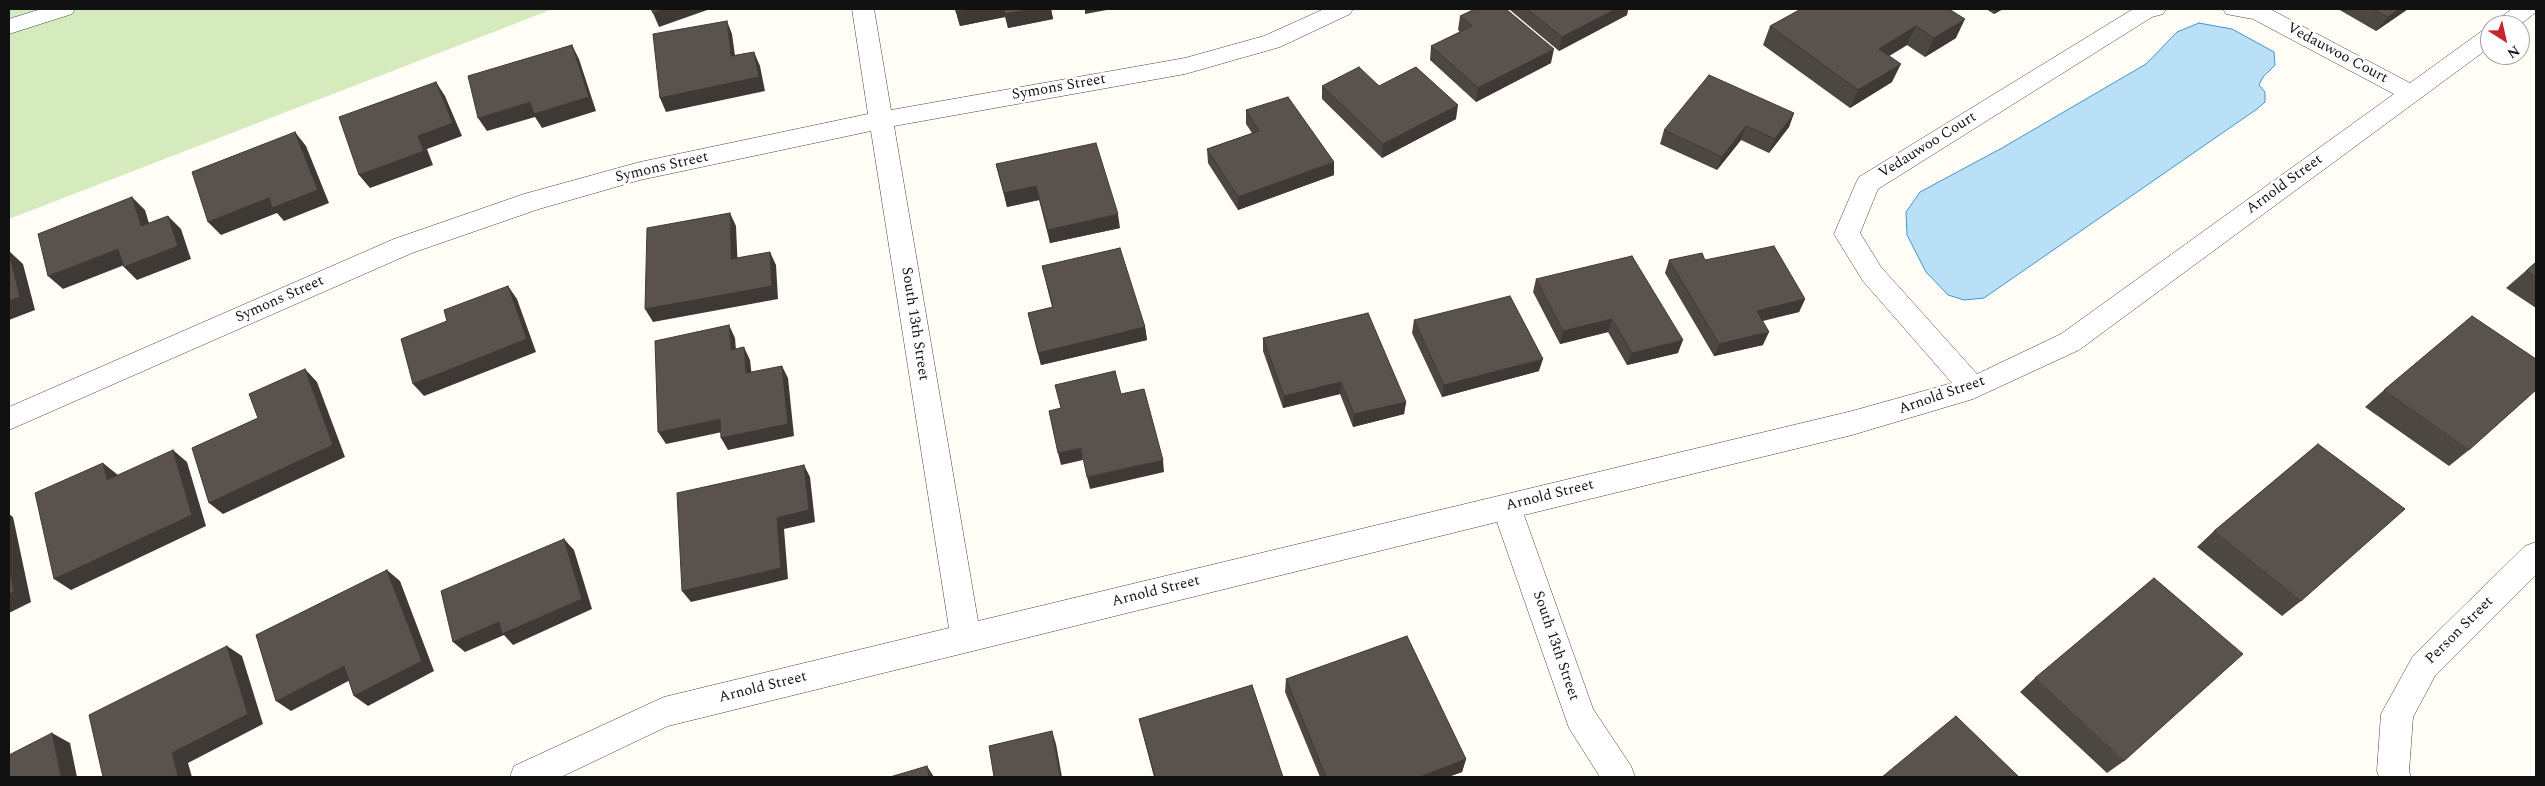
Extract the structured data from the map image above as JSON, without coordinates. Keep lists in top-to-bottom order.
{
  "streets": {
    "street": [
      "Vedauwoo Court",
      "Symons Street",
      "Arnold Street",
      "South 13th Street",
      "Person Street"
    ]
  },
  "crossings": [
    ["Vedauwoo Court", "Arnold Street"],
    ["Symons Street", "South 13th Street"],
    ["Arnold Street", "South 13th Street"]
  ],
  "north": "bottom right"
}
